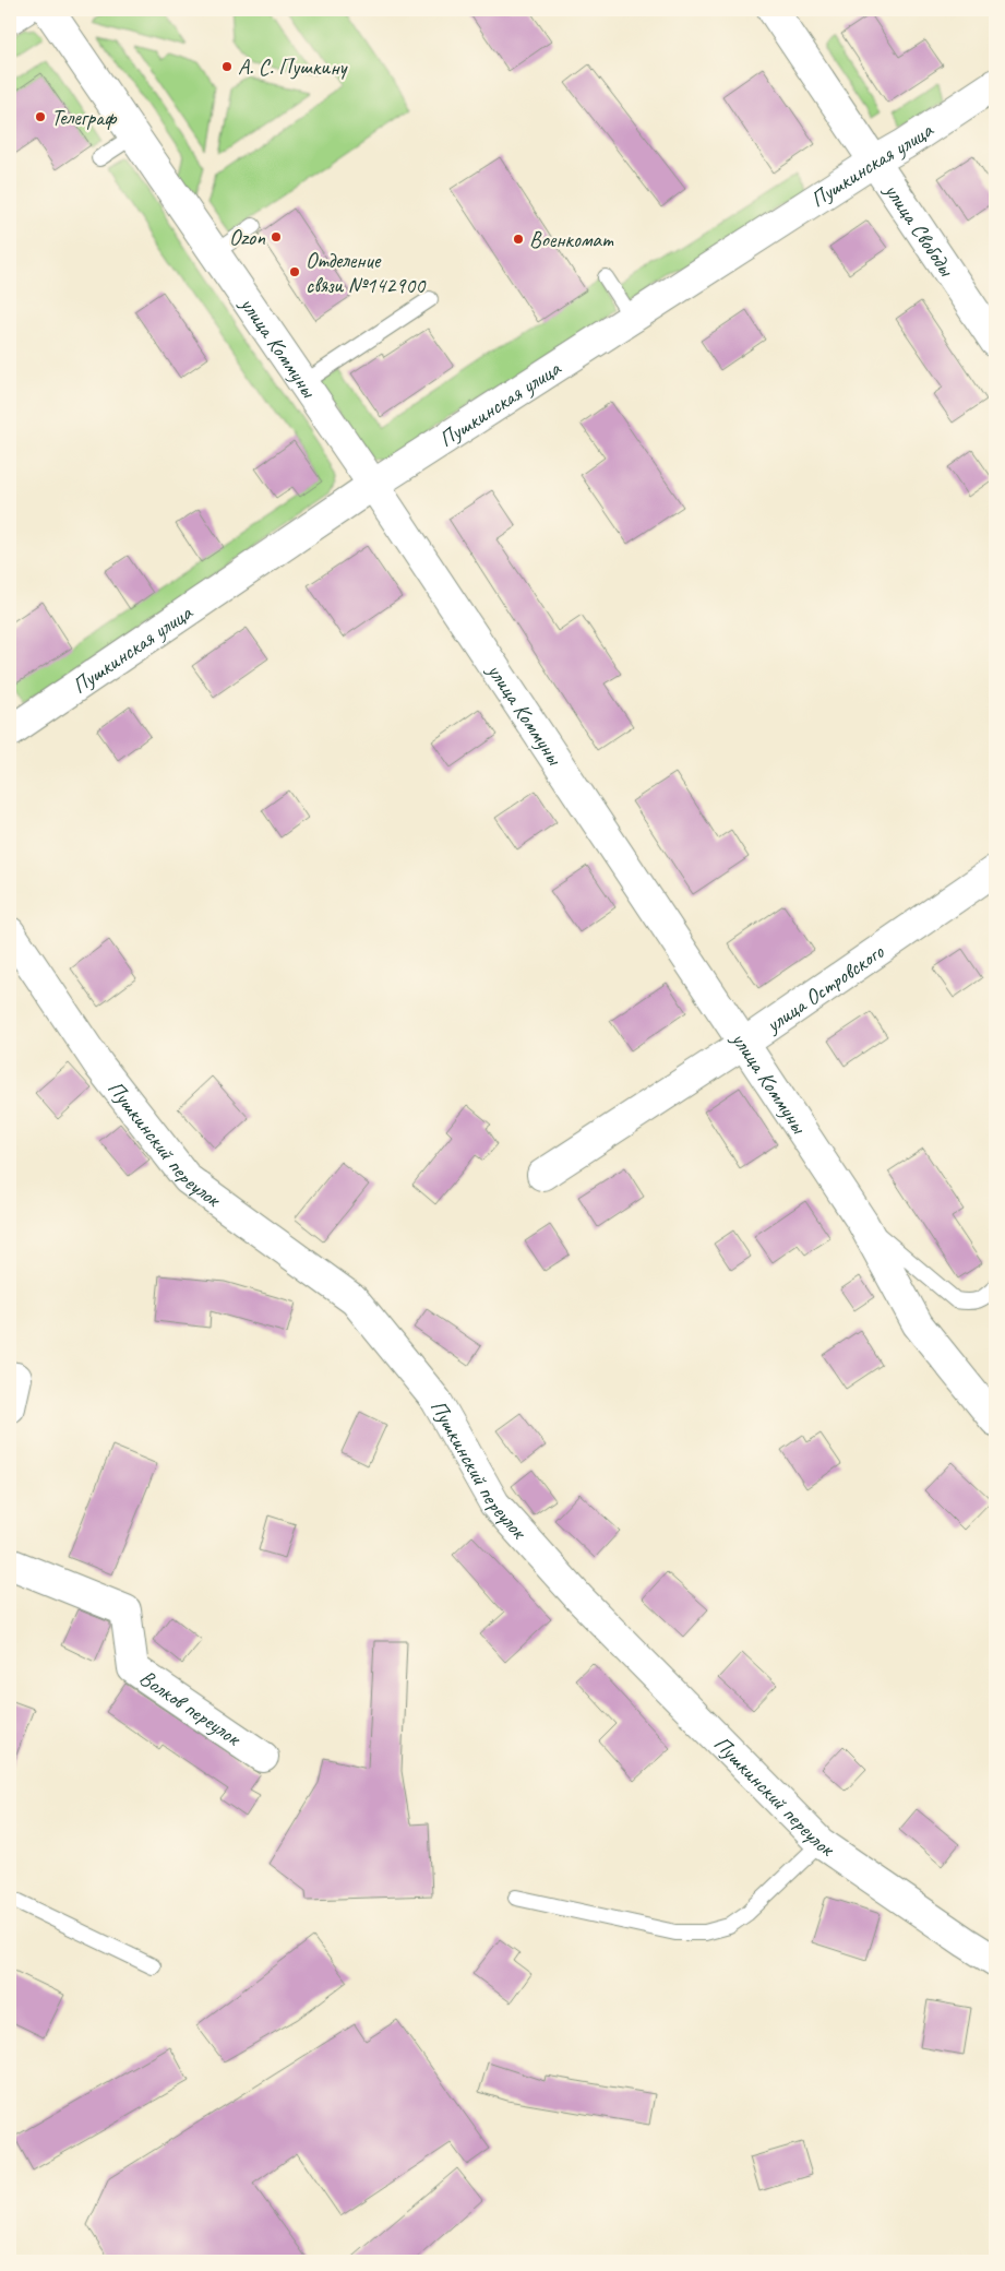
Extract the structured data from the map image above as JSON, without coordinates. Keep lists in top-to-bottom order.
{
  "streets": {
    "street": [
      "Пушкинская улица",
      "улица Свободы",
      "улица Коммуны",
      "улица Островского",
      "Пушкинский переулок",
      "Волков переулок"
    ]
  },
  "crossings": [
    ["Пушкинская улица", "улица Свободы"],
    ["Пушкинская улица", "улица Коммуны"],
    ["улица Коммуны", "улица Островского"]
  ],
  "places": [
    "А. С. Пушкину",
    "Телеграф",
    "Ozon",
    "Военкомат",
    "Отделение связи №142900"
  ]
}
